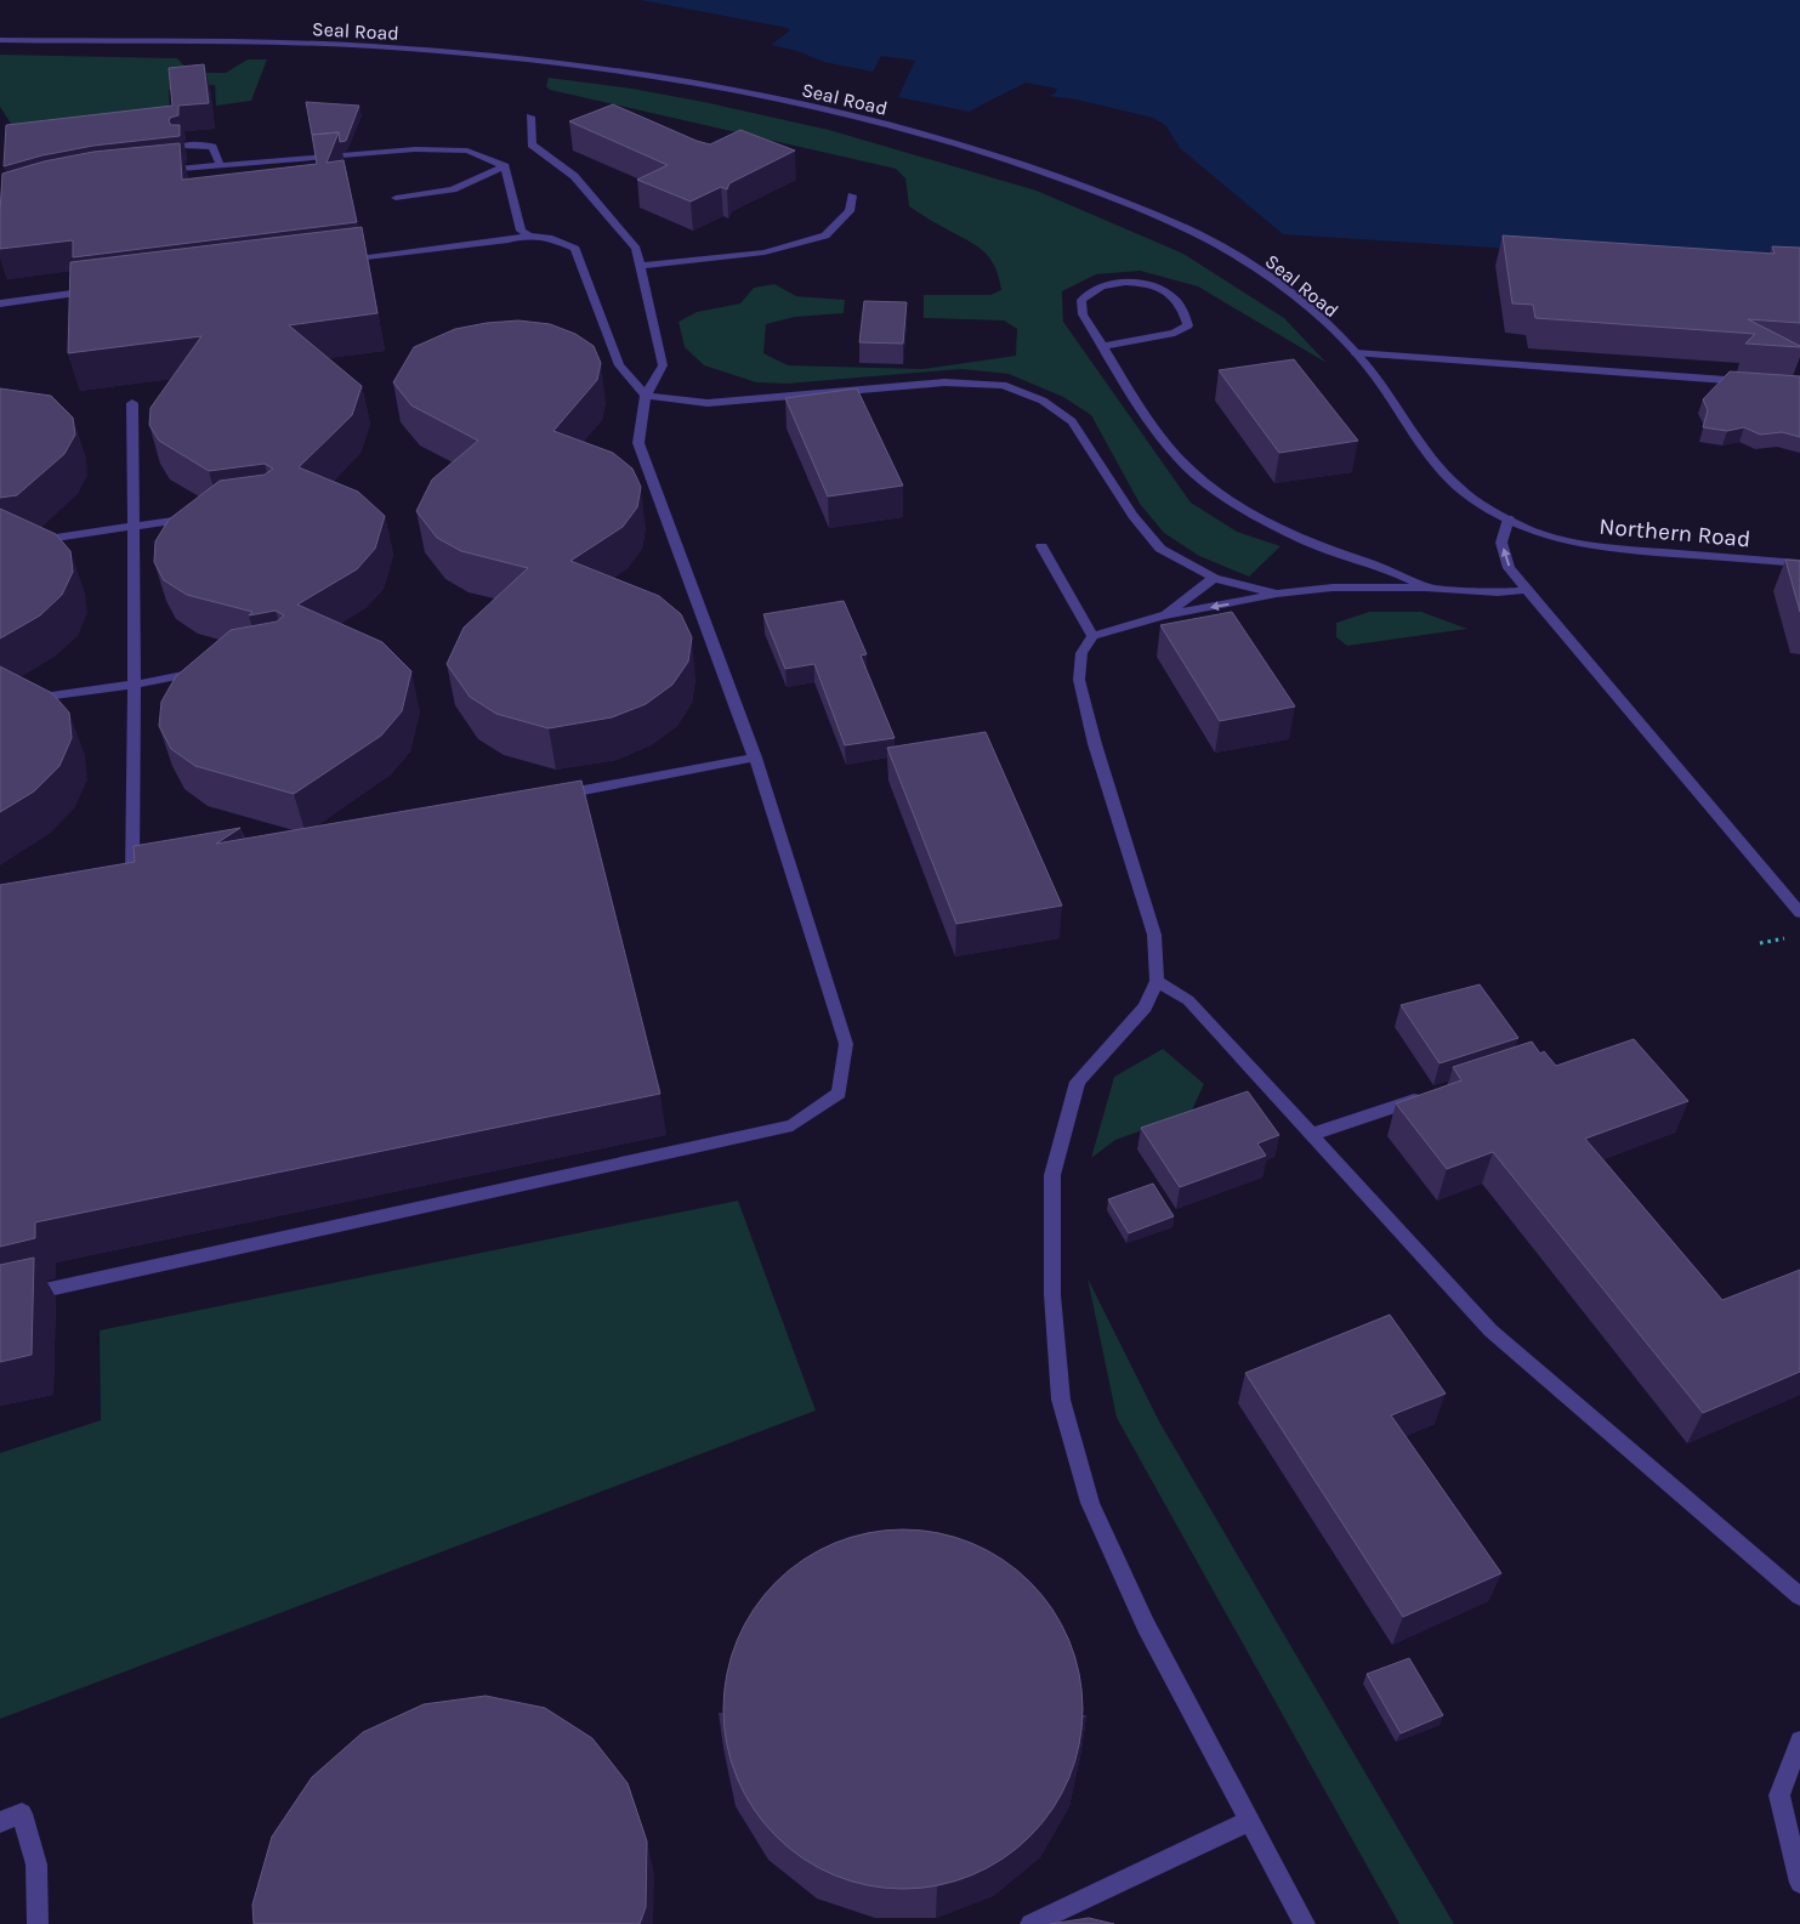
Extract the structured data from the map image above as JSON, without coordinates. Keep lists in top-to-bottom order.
{
  "streets": {
    "street": ["Seal Road", "Northern Road"]
  },
  "crossings": [
    ["Seal Road", "Northern Road"]
  ]
}
